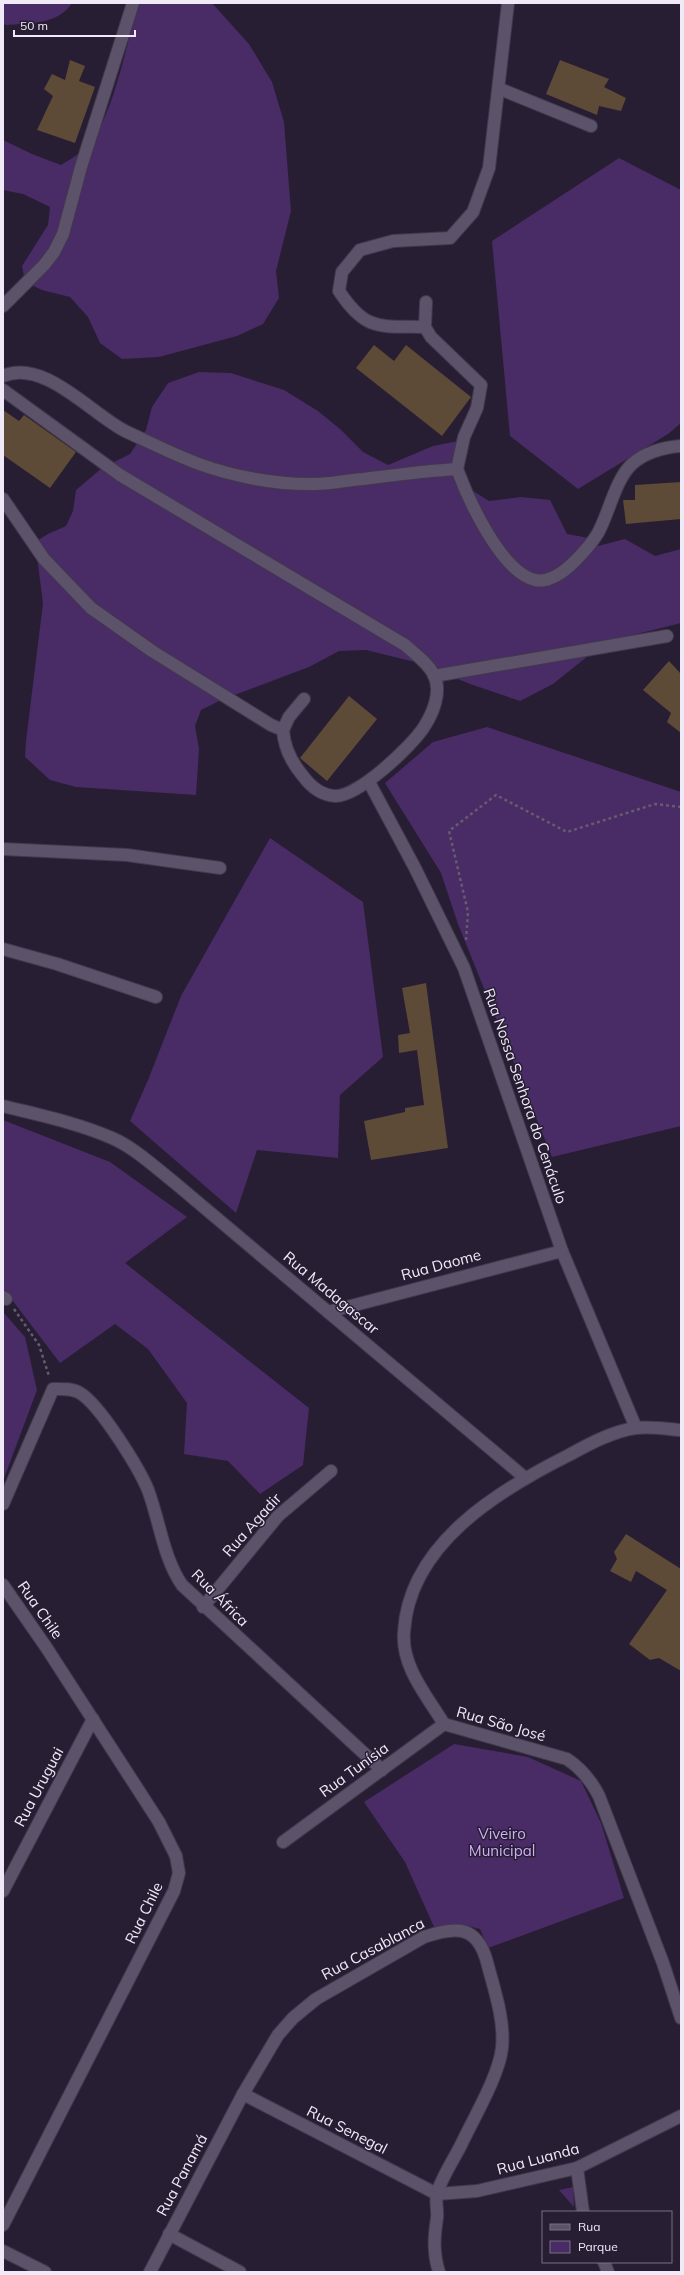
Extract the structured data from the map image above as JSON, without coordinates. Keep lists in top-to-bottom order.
{
  "streets": {
    "street": [
      "Rua Nossa Senhora do Cenáculo",
      "Rua Daome",
      "Rua Madagascar",
      "Rua Agadir",
      "Rua África",
      "Rua Chile",
      "Rua São José",
      "Rua Tunísia",
      "Rua Uruguai",
      "Rua Casablanca",
      "Rua Senegal",
      "Rua Luanda",
      "Rua Panamá"
    ]
  },
  "crossings": [
    ["Rua Nossa Senhora do Cenáculo", "Rua Daome"],
    ["Rua Nossa Senhora do Cenáculo", "Rua São José"],
    ["Rua Daome", "Rua Madagascar"],
    ["Rua Madagascar", "Rua São José"],
    ["Rua Agadir", "Rua África"],
    ["Rua África", "Rua Tunísia"],
    ["Rua Chile", "Rua Uruguai"],
    ["Rua São José", "Rua Tunísia"],
    ["Rua Casablanca", "Rua Senegal"],
    ["Rua Casablanca", "Rua Luanda"],
    ["Rua Casablanca", "Rua Panamá"],
    ["Rua Senegal", "Rua Luanda"],
    ["Rua Senegal", "Rua Panamá"]
  ],
  "parks": ["Viveiro Municipal"],
  "legend": ["Rua", "Parque"],
  "scale_bar": "50 m"
}
